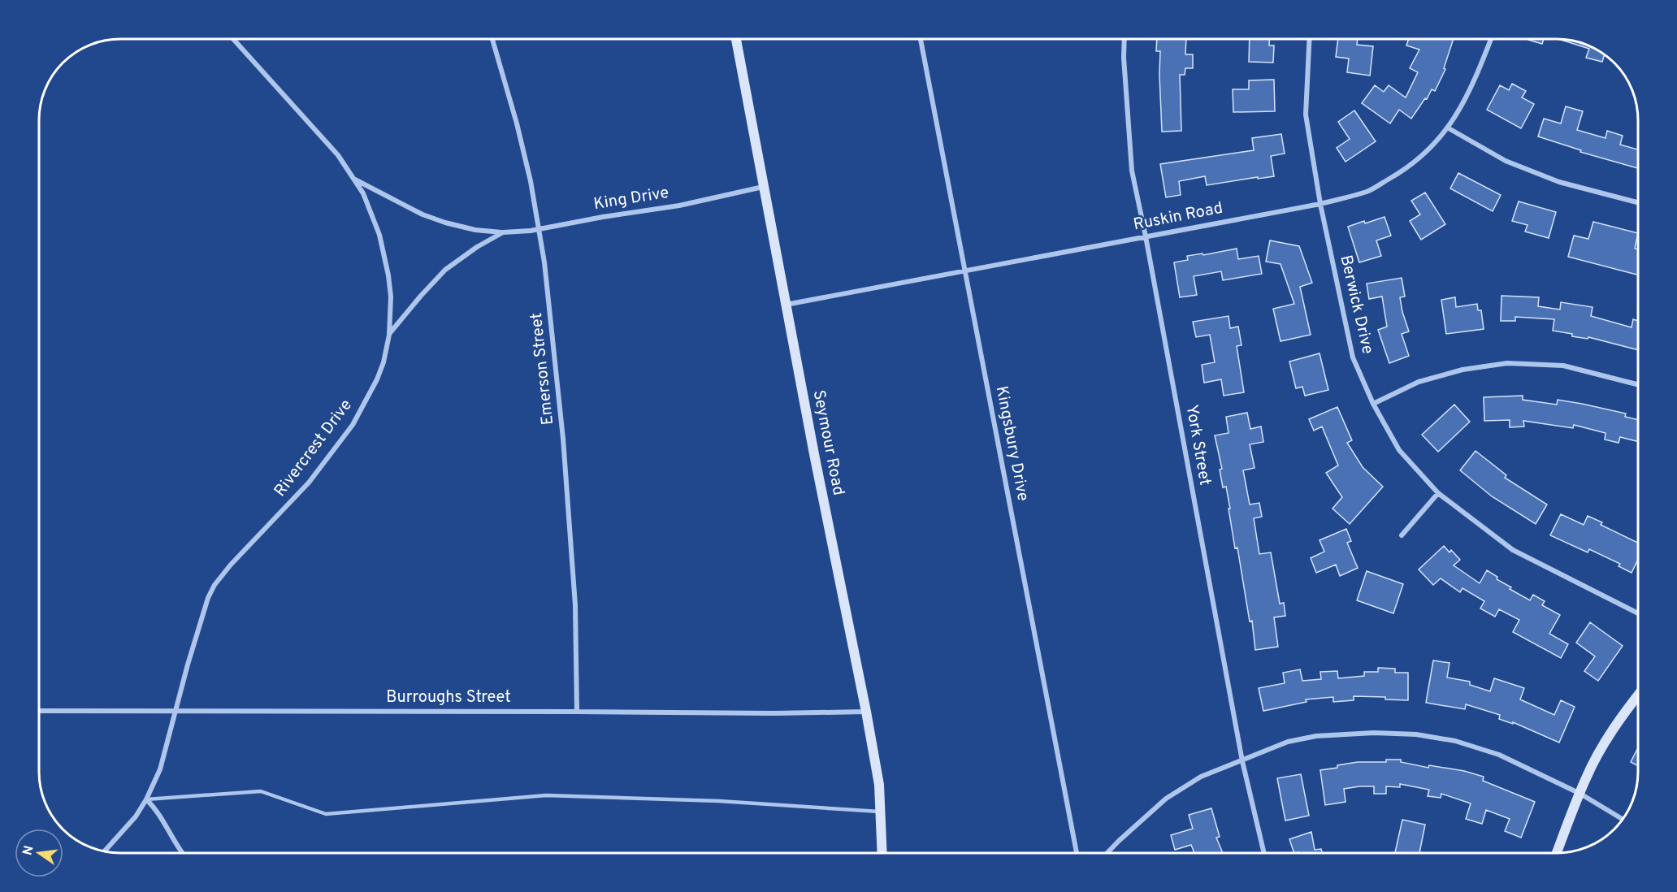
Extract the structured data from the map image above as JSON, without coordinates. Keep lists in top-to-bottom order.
{
  "streets": {
    "street": [
      "King Drive",
      "Ruskin Road",
      "Berwick Drive",
      "Emerson Street",
      "Seymour Road",
      "Kingsbury Drive",
      "York Street",
      "Rivercrest Drive",
      "Burroughs Street"
    ]
  },
  "crossings": [
    ["King Drive", "Emerson Street"],
    ["King Drive", "Seymour Road"],
    ["King Drive", "Rivercrest Drive"],
    ["Ruskin Road", "Berwick Drive"],
    ["Ruskin Road", "Seymour Road"],
    ["Ruskin Road", "Kingsbury Drive"],
    ["Ruskin Road", "York Street"],
    ["Emerson Street", "Burroughs Street"],
    ["Seymour Road", "Burroughs Street"],
    ["Rivercrest Drive", "Burroughs Street"]
  ],
  "north": "left"
}
